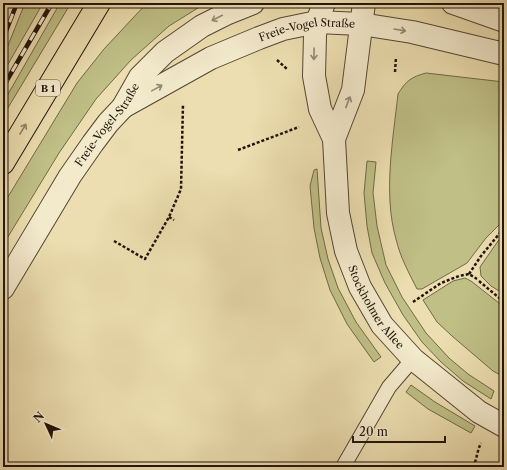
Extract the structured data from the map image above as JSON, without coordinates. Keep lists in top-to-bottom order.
{
  "streets": {
    "highway": ["B 1"],
    "street": ["Freie-Vogel Straße", "Freie-Vogel-Straße", "Stockholmer Allee"]
  },
  "crossings": [
    ["Freie-Vogel Straße", "Freie-Vogel-Straße"],
    ["Freie-Vogel Straße", "Stockholmer Allee"]
  ],
  "one_way": ["Freie-Vogel Straße", "Freie-Vogel-Straße"],
  "scale_bar": "20 m",
  "north": "top left"
}
